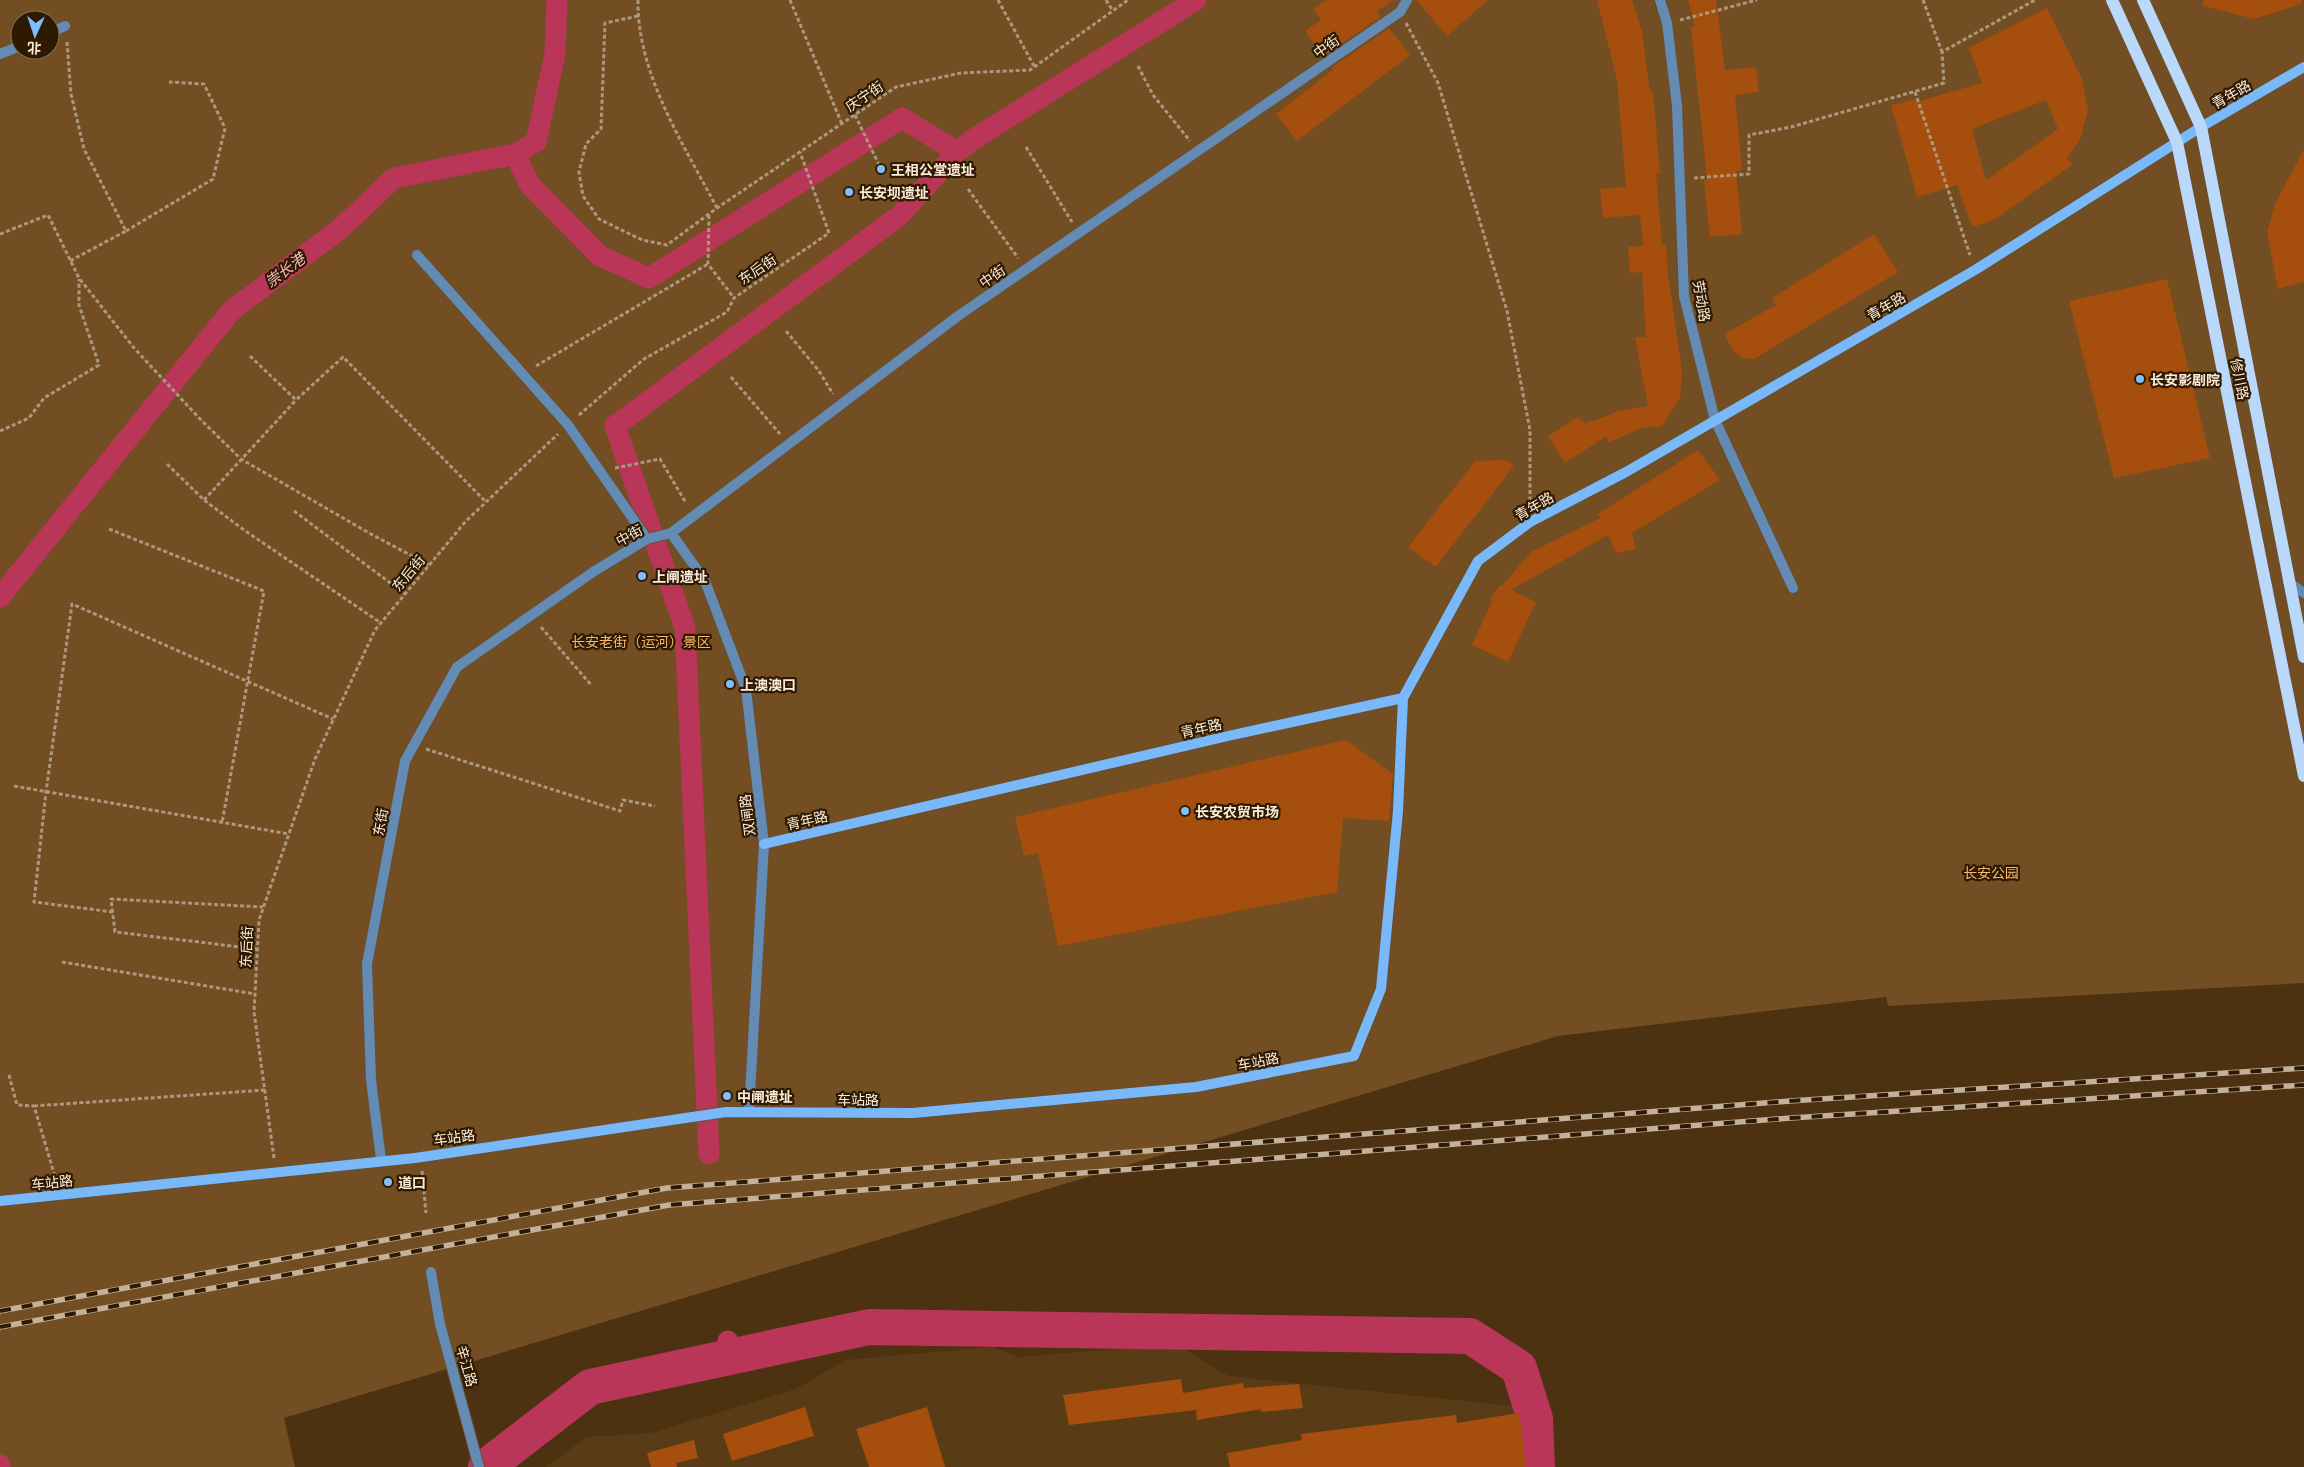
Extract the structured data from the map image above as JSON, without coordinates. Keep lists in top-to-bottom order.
{
  "streets": {
    "main road": ["修川路"],
    "street": [
      "中街",
      "青年路",
      "劳动路",
      "双闸路",
      "东街",
      "车站路",
      "辛江路"
    ],
    "path": ["庆宁街", "东后街"]
  },
  "crossings": [
    ["中街", "双闸路"],
    ["中街", "东街"],
    ["青年路", "劳动路"],
    ["青年路", "修川路"],
    ["青年路", "双闸路"],
    ["青年路", "车站路"],
    ["庆宁街", "东后街"],
    ["东后街", "车站路"],
    ["双闸路", "车站路"],
    ["东街", "车站路"]
  ],
  "water": ["崇长港"],
  "parks": ["长安老街（运河）景区", "长安公园"],
  "places": [
    "王相公堂遗址",
    "长安坝遗址",
    "长安影剧院",
    "上闸遗址",
    "上澳澳口",
    "长安农贸市场",
    "中闸遗址",
    "道口"
  ],
  "north": "bottom"
}
